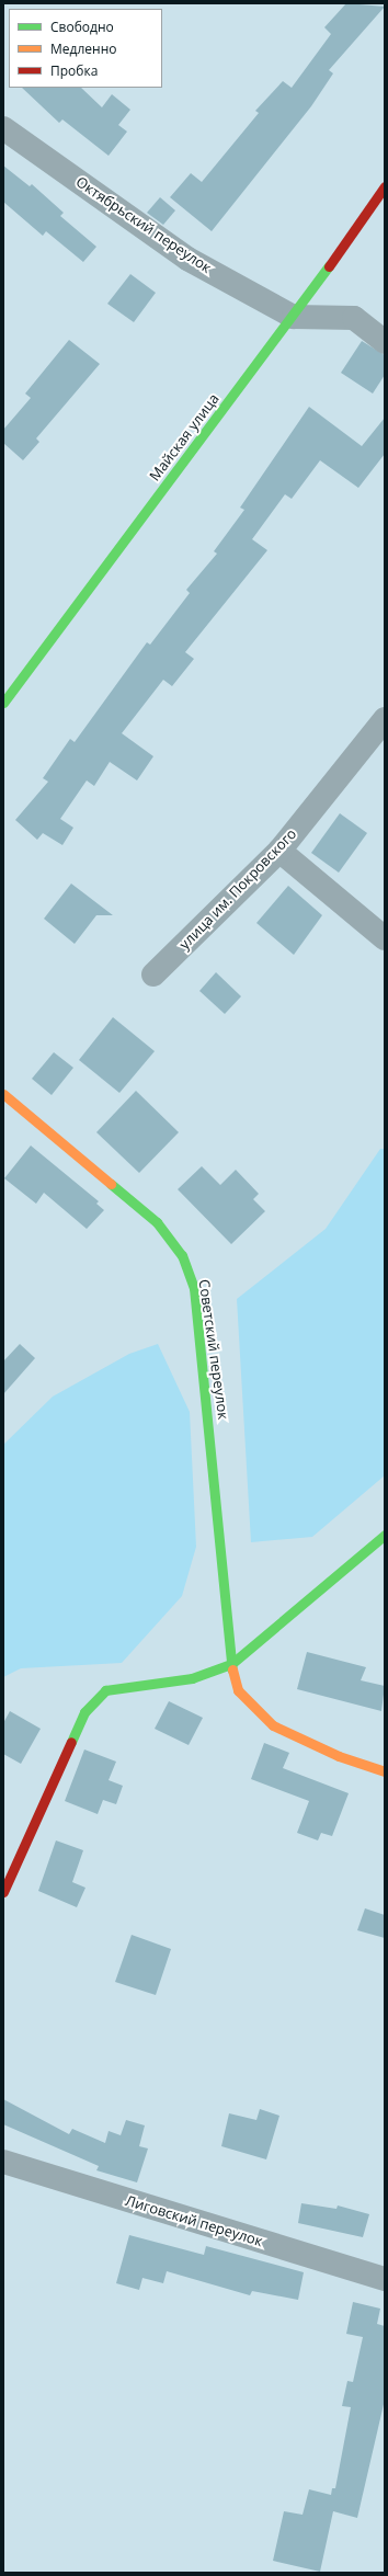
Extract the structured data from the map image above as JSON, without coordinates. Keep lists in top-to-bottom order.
{
  "streets": {
    "street": [
      "Октябрьский переулок",
      "Майская улица",
      "улица им. Покровского",
      "Советский переулок",
      "Лиговский переулок"
    ]
  },
  "crossings": [
    ["Октябрьский переулок", "Майская улица"]
  ],
  "legend": ["Свободно", "Медленно", "Пробка"]
}
